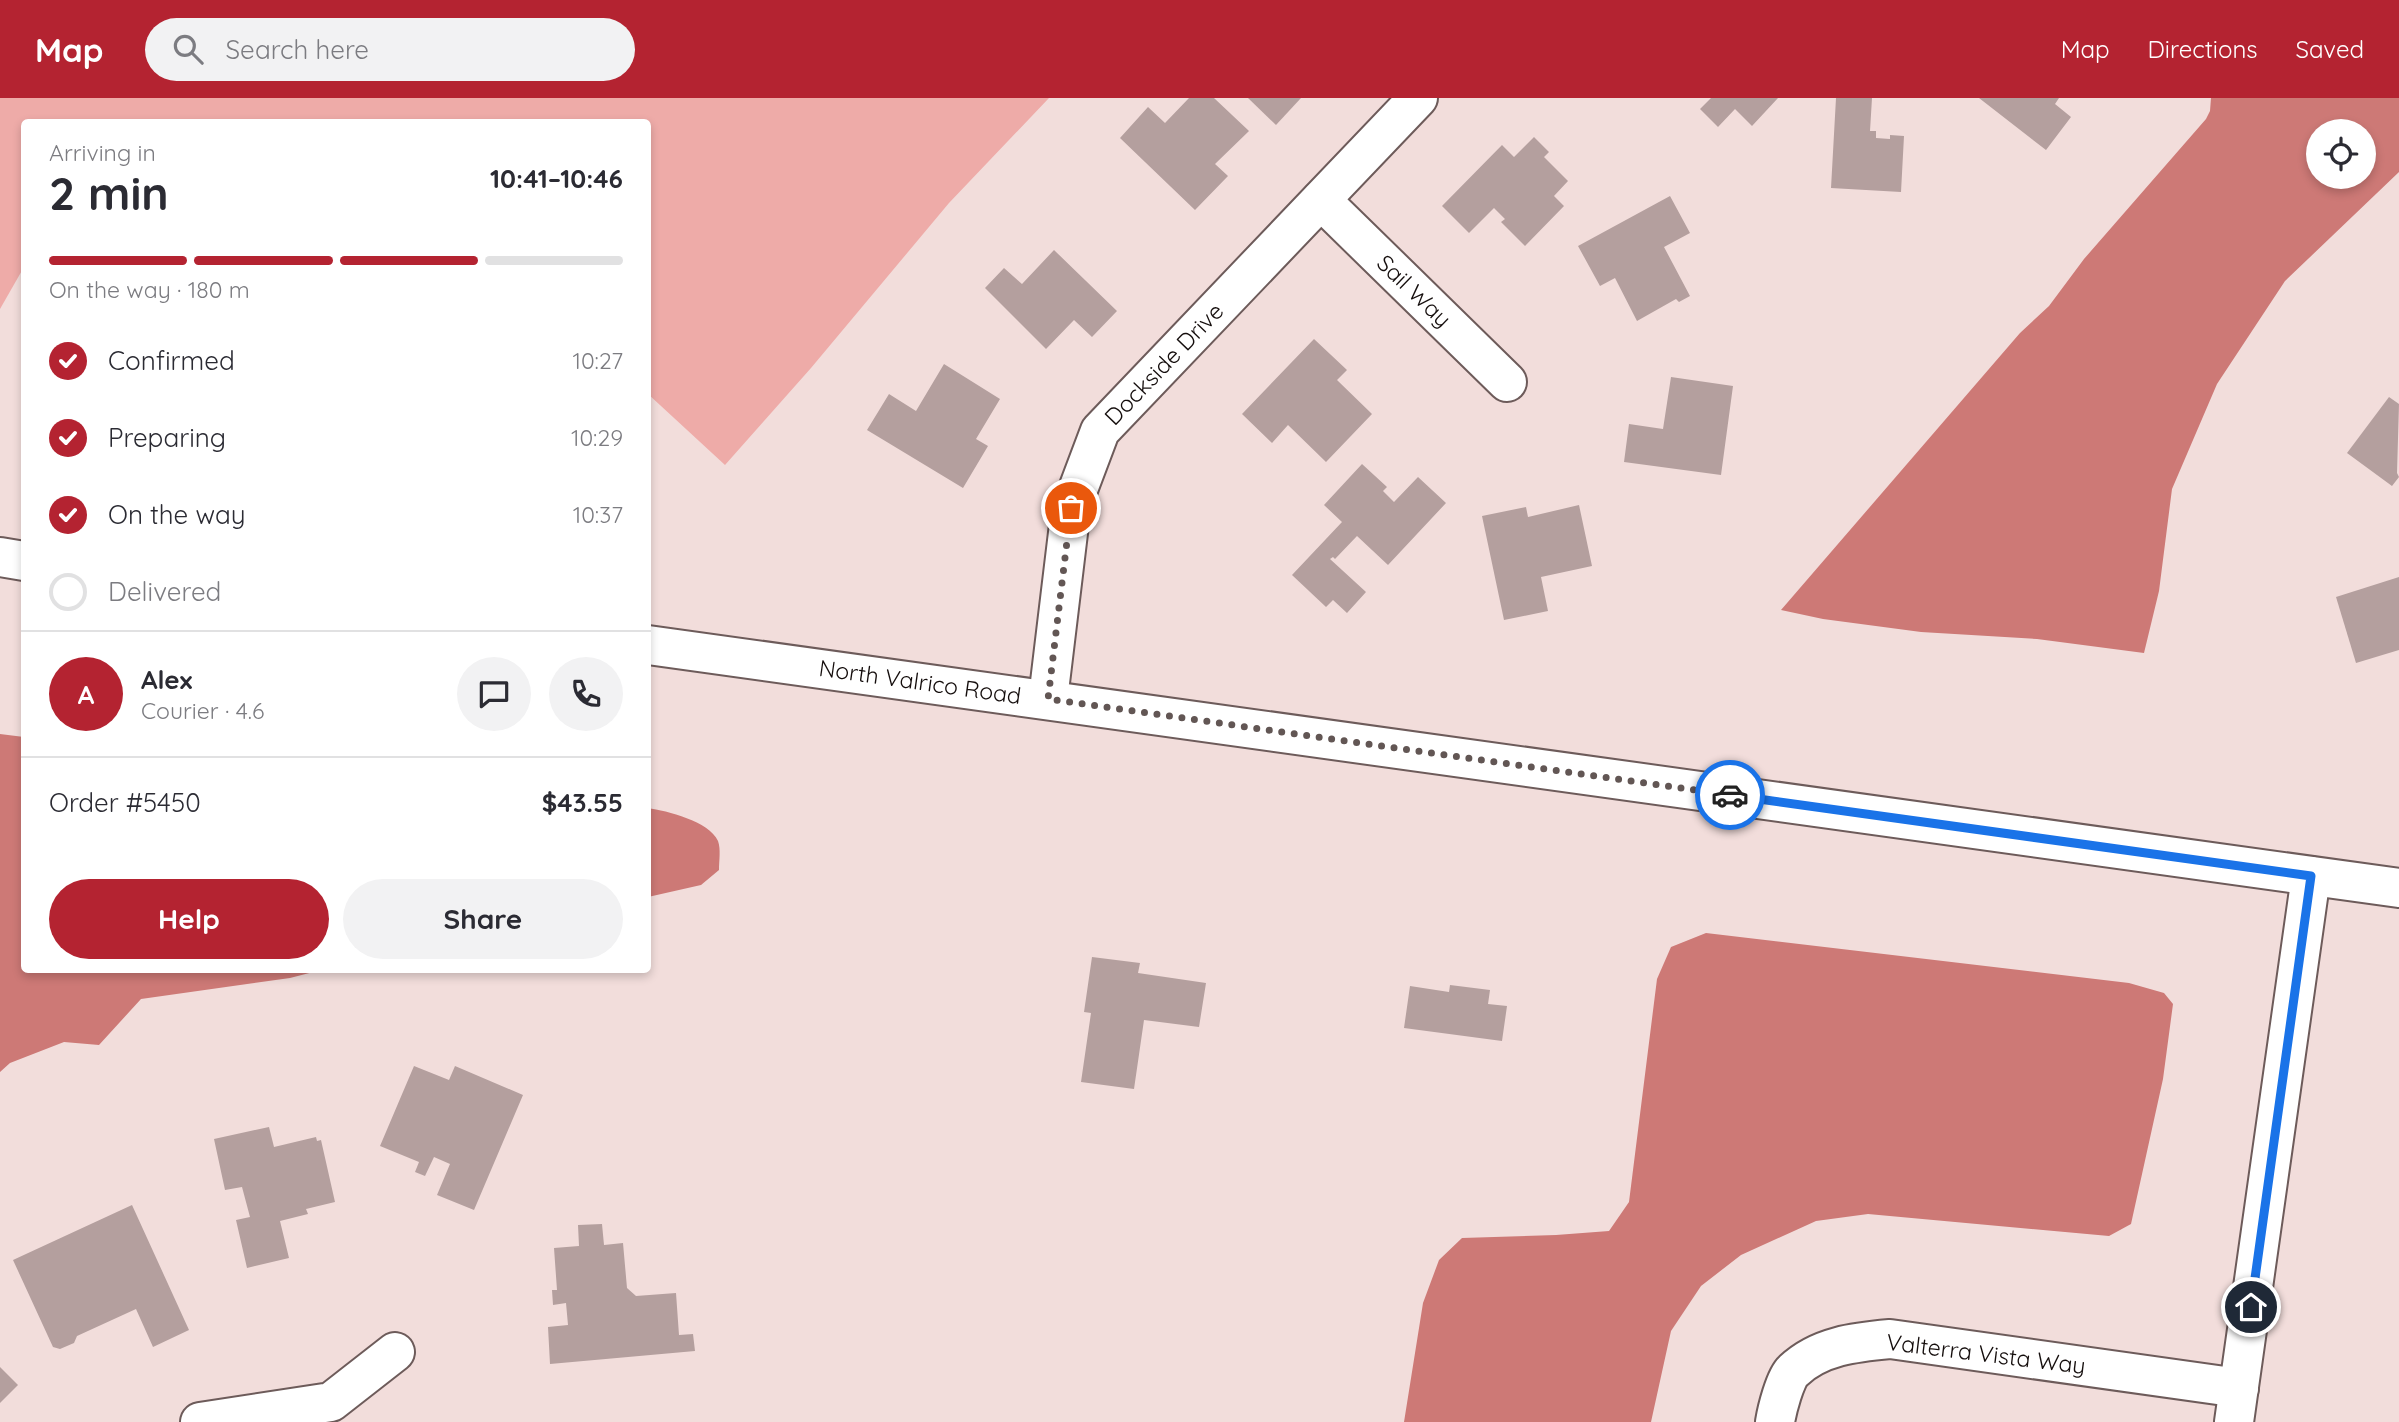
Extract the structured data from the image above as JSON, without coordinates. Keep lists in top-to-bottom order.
{
  "streets": {
    "street": [
      "Sail Way",
      "Dockside Drive",
      "North Valrico Road",
      "Valterra Vista Way"
    ]
  },
  "crossings": [
    ["Sail Way", "Dockside Drive"],
    ["Dockside Drive", "North Valrico Road"],
    ["North Valrico Road", "Valterra Vista Way"]
  ],
  "page": {
    "header": "Map",
    "search": "Search here",
    "nav": ["Map", "Directions", "Saved"],
    "heading": ["2 min", "Arriving in", "10:41–10:46"],
    "panel": [
      "Alex",
      "Courier · 4.6",
      "Order #5450",
      "$43.55"
    ],
    "bar": "On the way · 180 m",
    "list": [
      ["Confirmed", "10:27"],
      ["Preparing", "10:29"],
      ["On the way", "10:37"],
      "Delivered"
    ],
    "round": "A",
    "buttons": ["Help", "Share"]
  }
}
